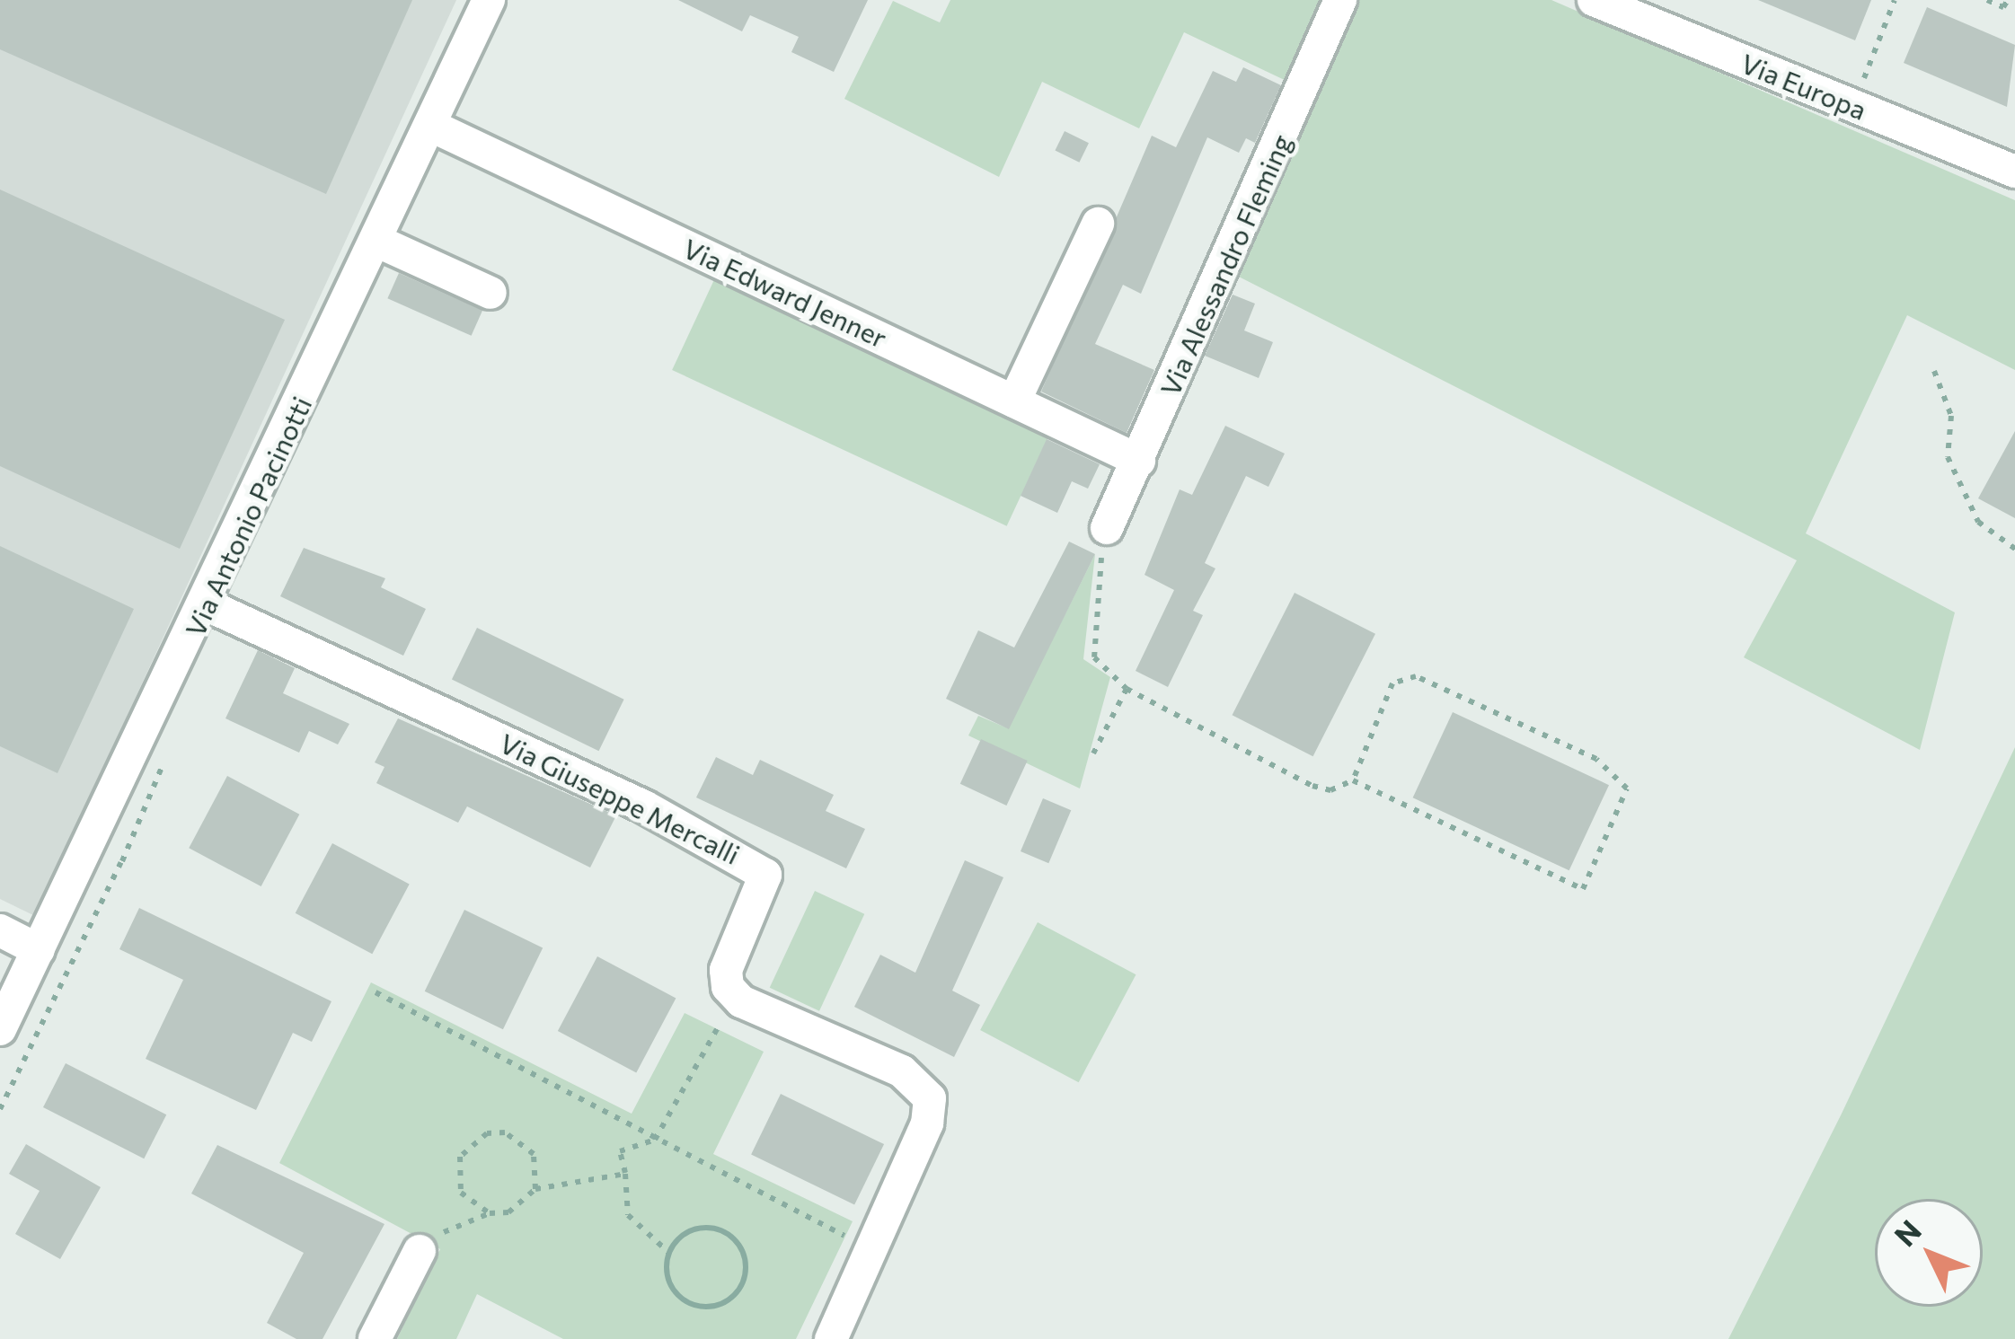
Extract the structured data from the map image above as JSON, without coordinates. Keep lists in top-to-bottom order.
{
  "streets": {
    "street": [
      "Via Europa",
      "Via Alessandro Fleming",
      "Via Edward Jenner",
      "Via Antonio Pacinotti",
      "Via Giuseppe Mercalli"
    ]
  },
  "crossings": [
    ["Via Alessandro Fleming", "Via Edward Jenner"],
    ["Via Edward Jenner", "Via Antonio Pacinotti"],
    ["Via Antonio Pacinotti", "Via Giuseppe Mercalli"]
  ],
  "north": "top left"
}
